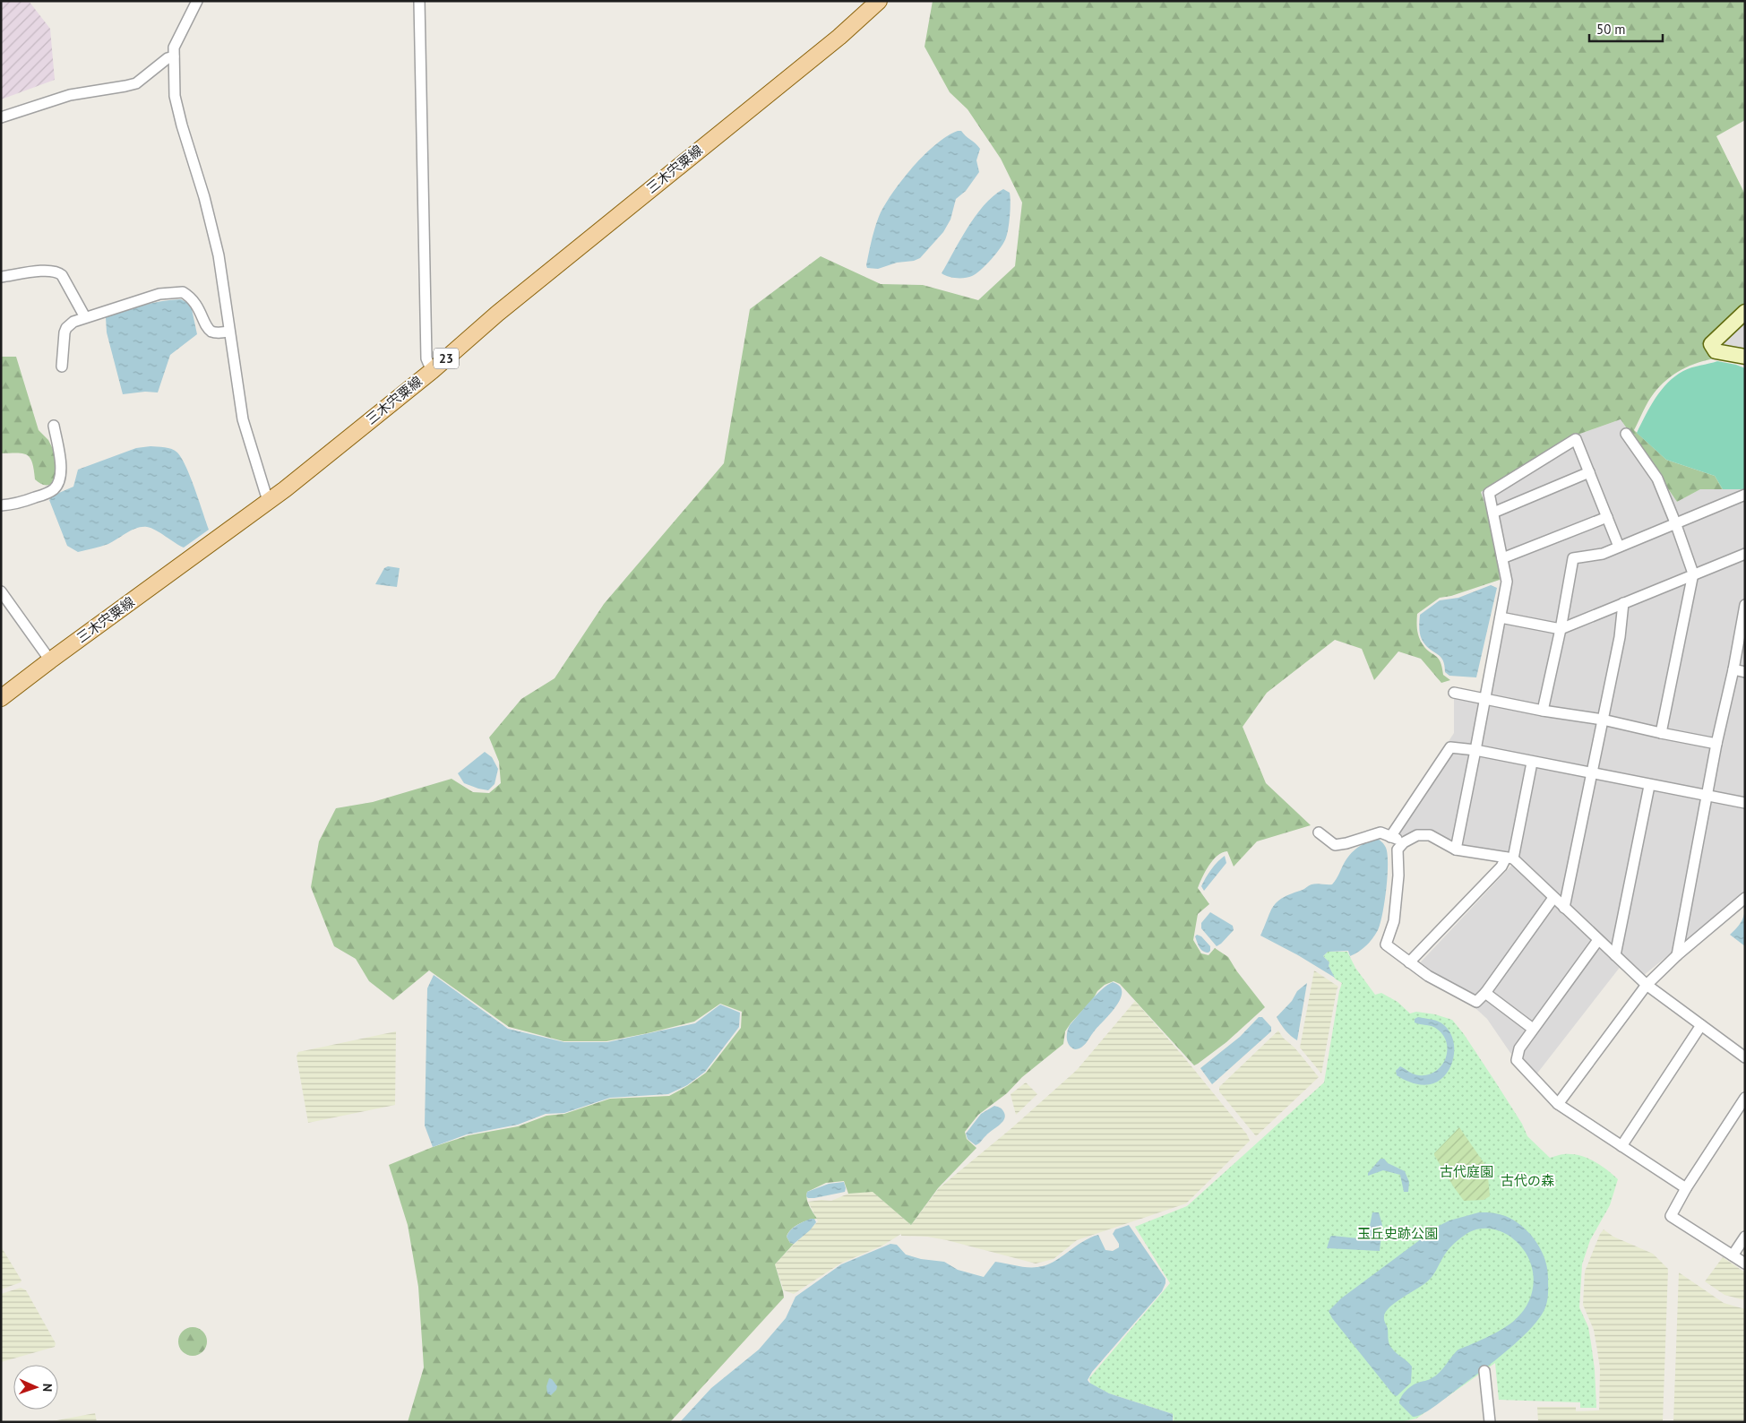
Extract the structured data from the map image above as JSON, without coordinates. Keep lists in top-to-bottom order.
{
  "streets": {
    "main road": ["三木宍粟線", "23"]
  },
  "parks": ["古代庭園", "古代の森", "玉丘史跡公園"],
  "scale_bar": "50 m",
  "north": "right"
}
